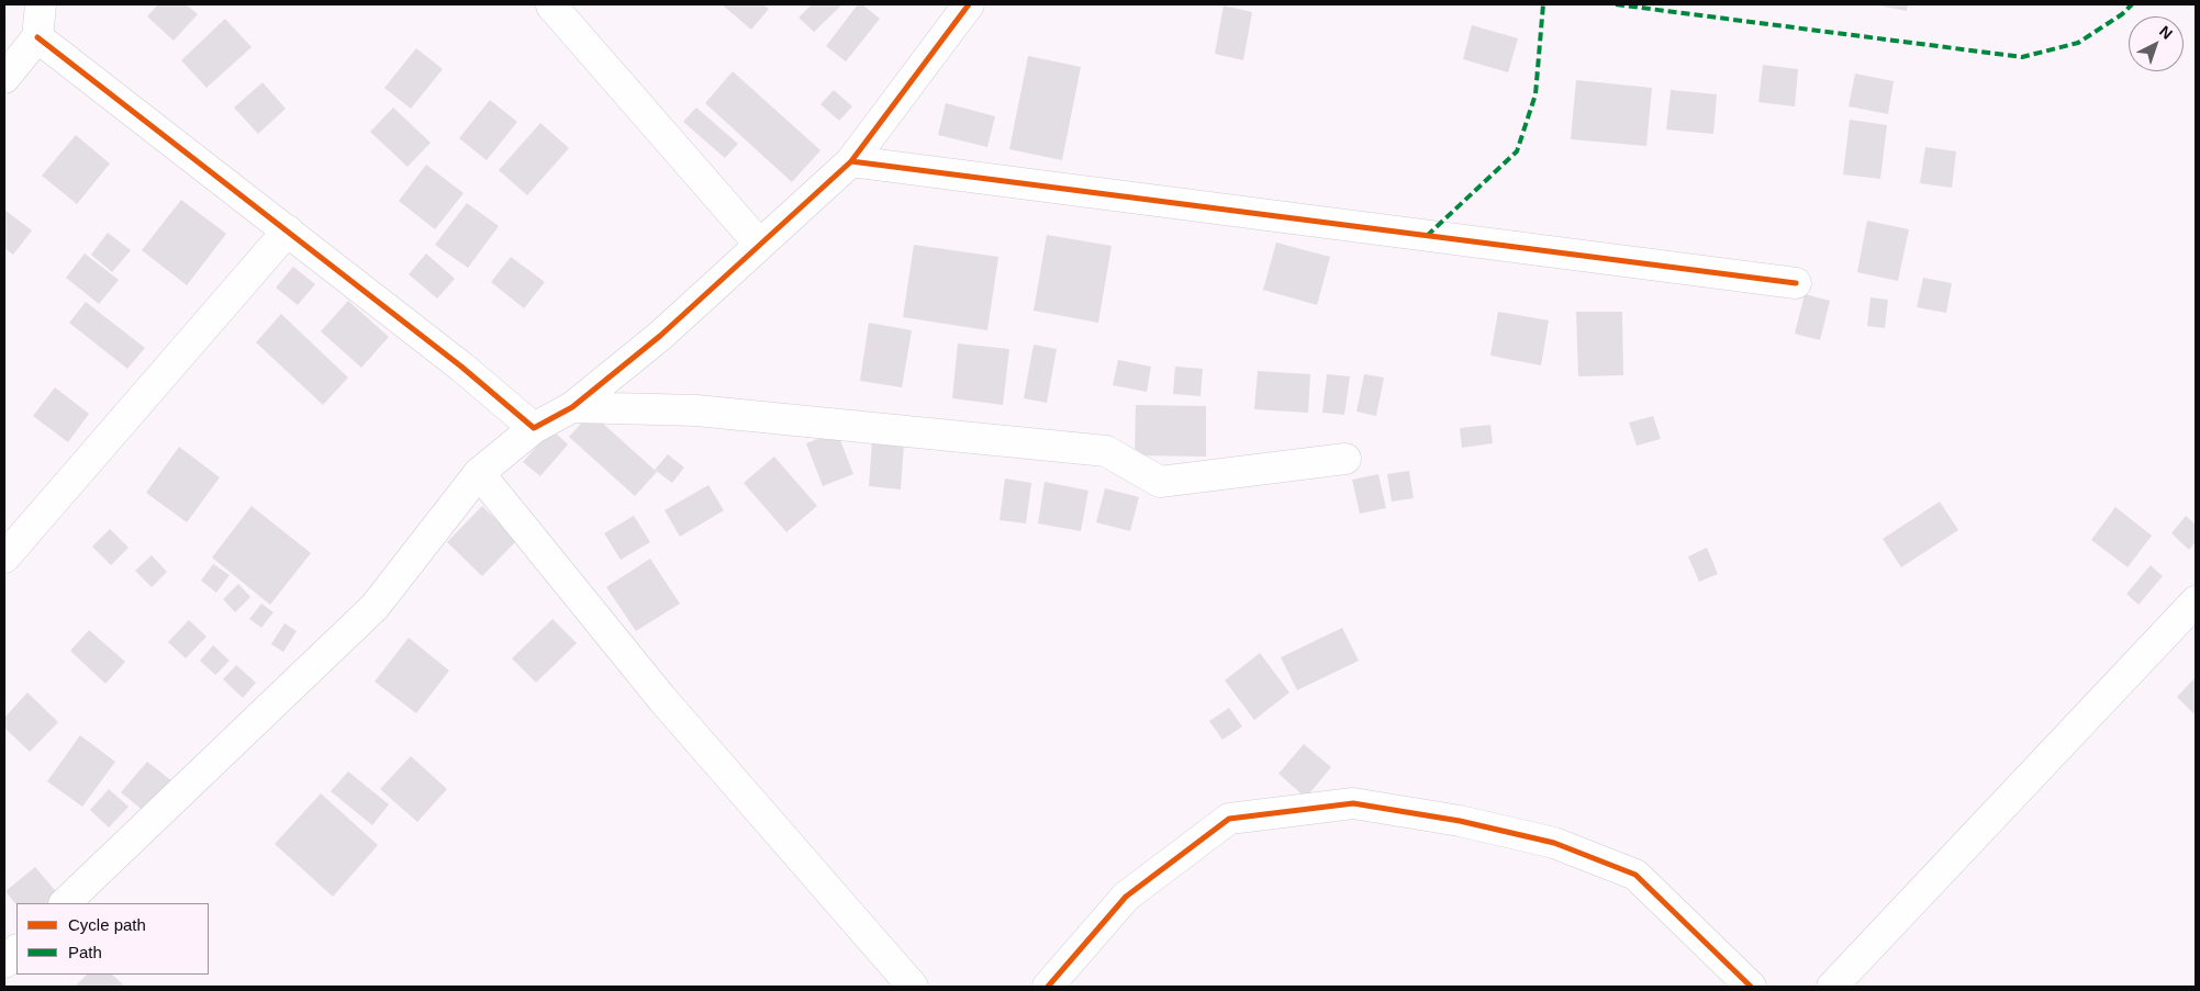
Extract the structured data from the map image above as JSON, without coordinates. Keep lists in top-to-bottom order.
{
  "legend": ["Cycle path", "Path"],
  "north": "top right"
}
